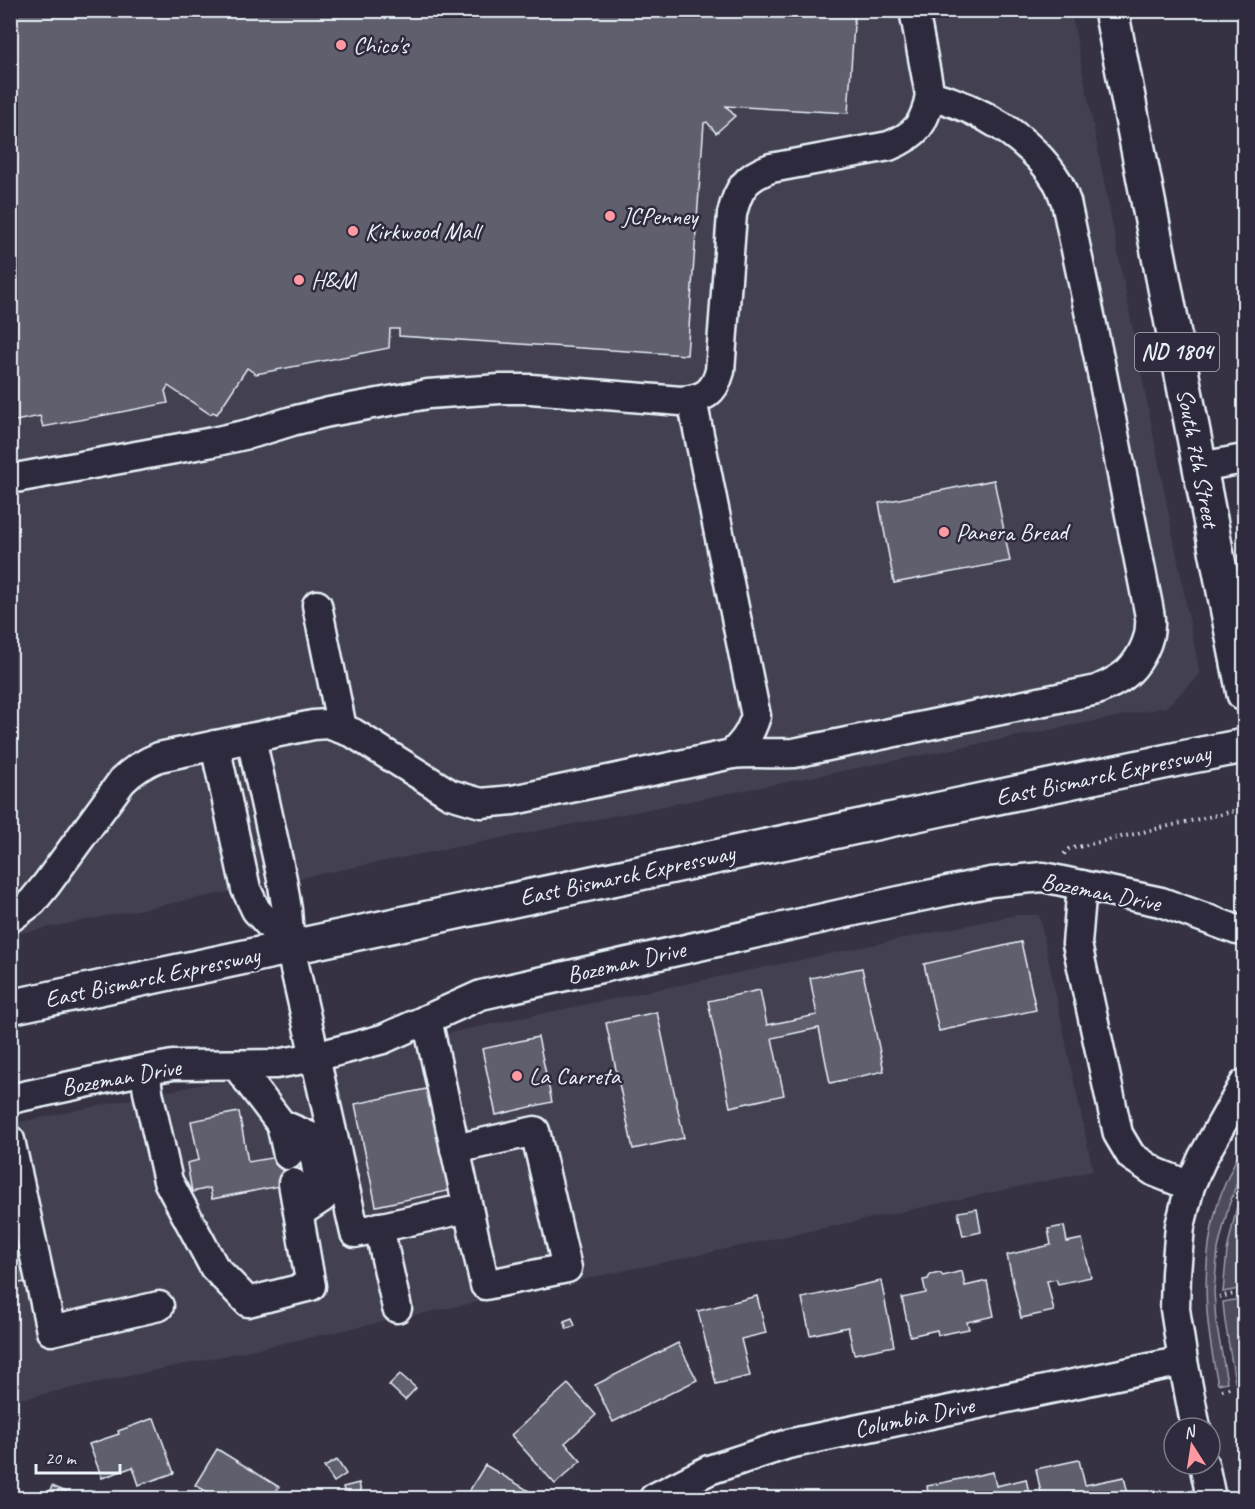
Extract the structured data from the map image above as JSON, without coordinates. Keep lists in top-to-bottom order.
{
  "streets": {
    "main road": ["ND 1804", "South 7th Street", "East Bismarck Expressway"],
    "street": ["Bozeman Drive", "Columbia Drive"]
  },
  "places": [
    "Chico's",
    "JCPenney",
    "Kirkwood Mall",
    "H&M",
    "Panera Bread",
    "La Carreta"
  ],
  "scale_bar": "20 m",
  "north": "top"
}
